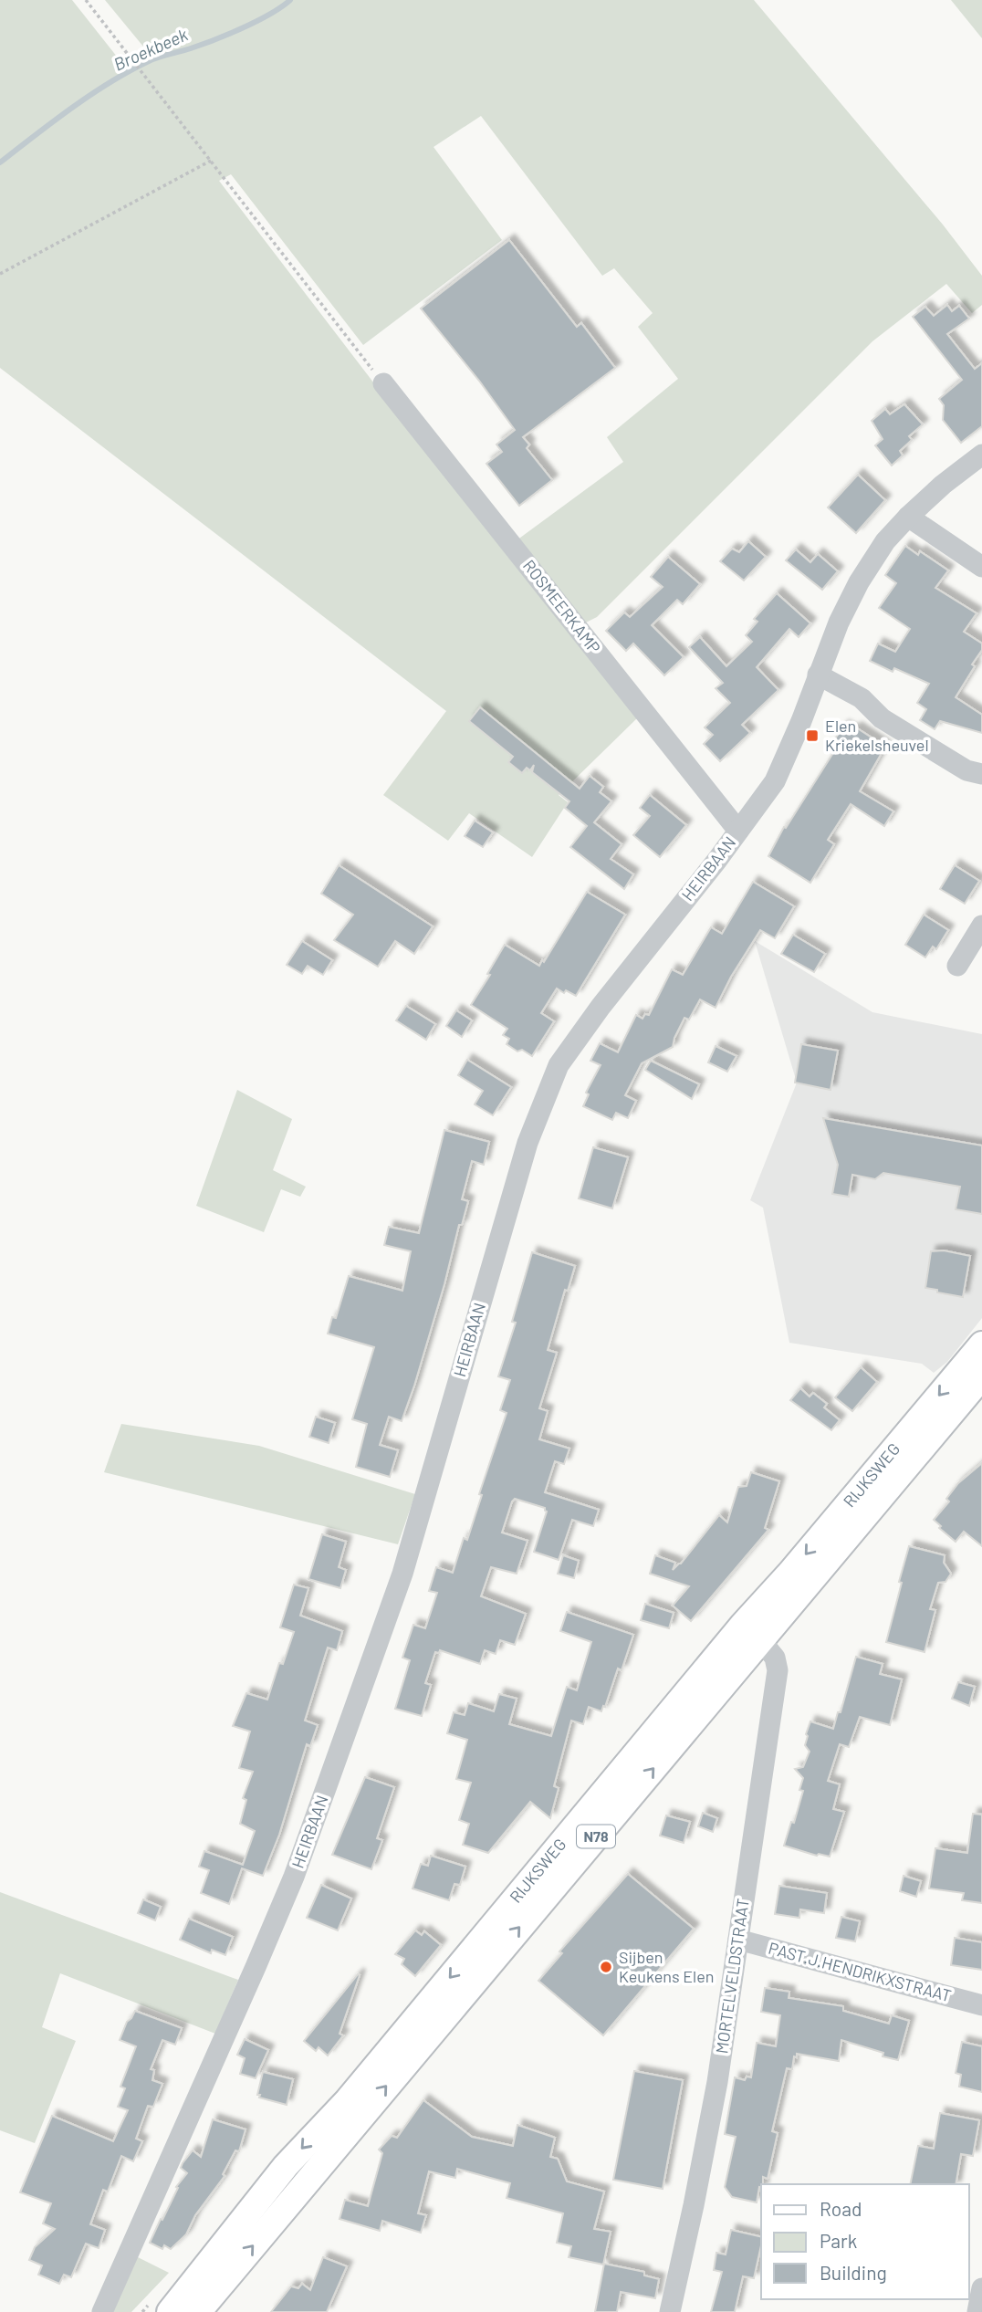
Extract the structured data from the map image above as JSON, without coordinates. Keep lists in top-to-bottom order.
{
  "streets": {
    "main road": ["RIJKSWEG", "N78"],
    "street": [
      "ROSMEERKAMP",
      "HEIRBAAN",
      "PAST.J.HENDRIKXSTRAAT",
      "MORTELVELDSTRAAT"
    ]
  },
  "crossings": [
    ["ROSMEERKAMP", "HEIRBAAN"],
    ["RIJKSWEG", "MORTELVELDSTRAAT"],
    ["PAST.J.HENDRIKXSTRAAT", "MORTELVELDSTRAAT"]
  ],
  "water": ["Broekbeek"],
  "places": {
    "transit": ["Elen Kriekelsheuvel"],
    "other": ["Sijben Keukens Elen"]
  },
  "legend": ["Road", "Park", "Building"]
}
